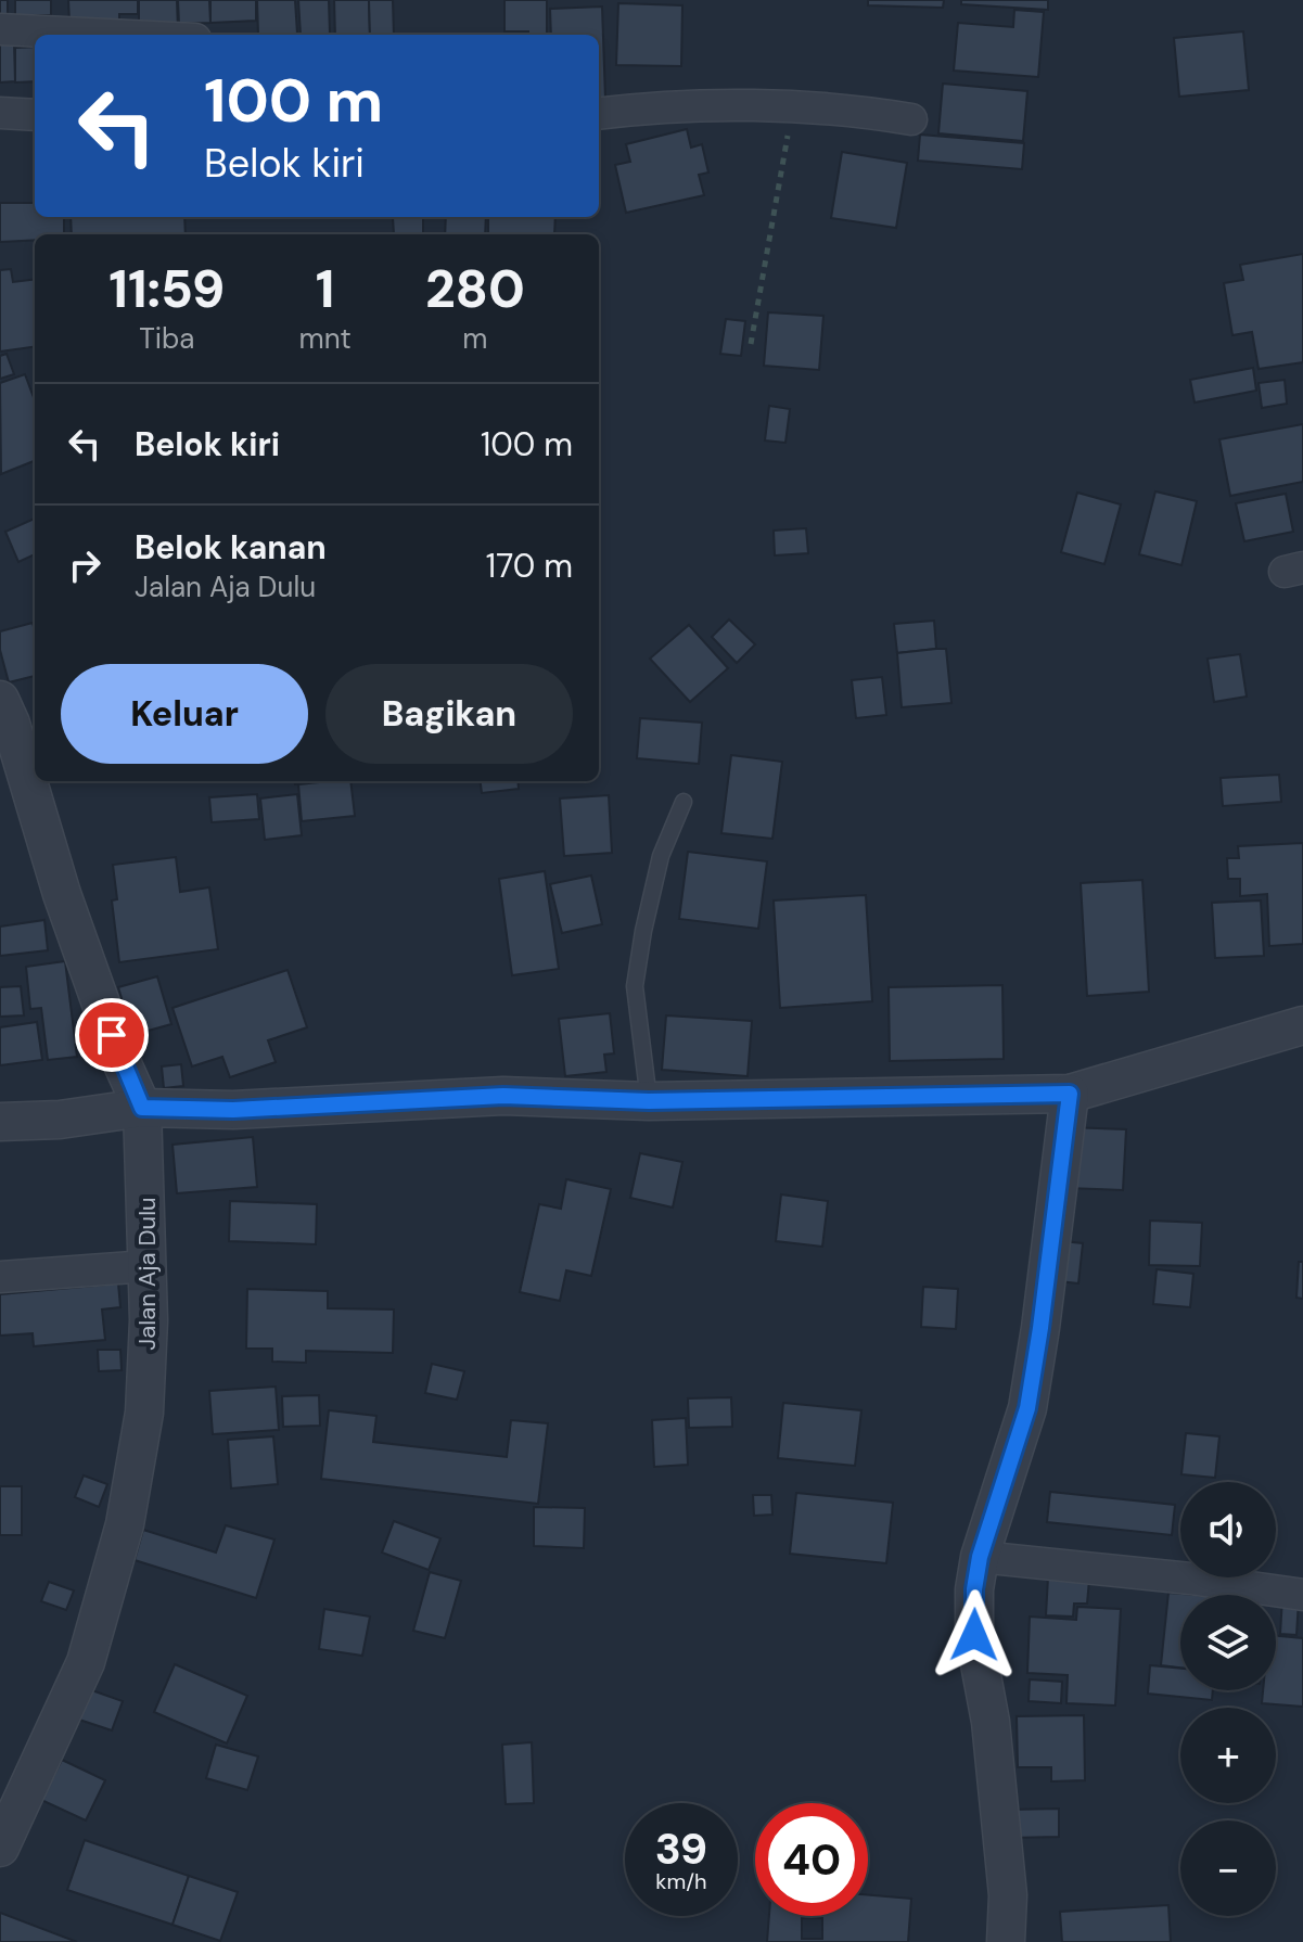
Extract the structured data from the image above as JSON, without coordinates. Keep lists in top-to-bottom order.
{
  "streets": {
    "street": ["Jalan Aja Dulu"]
  },
  "page": {
    "turn": ["100 m", "Belok kiri"],
    "eta": [
      "11:59",
      "Tiba",
      "1",
      "mnt",
      "280",
      "m"
    ],
    "list": [
      {
        "name": "Belok kiri",
        "value": "100 m"
      },
      {
        "name": "Belok kanan",
        "note": "Jalan Aja Dulu",
        "value": "170 m"
      }
    ],
    "buttons": ["Keluar", "Bagikan"],
    "map_buttons": ["+", "−"],
    "speed": "39 km/h",
    "limit": "40"
  }
}
